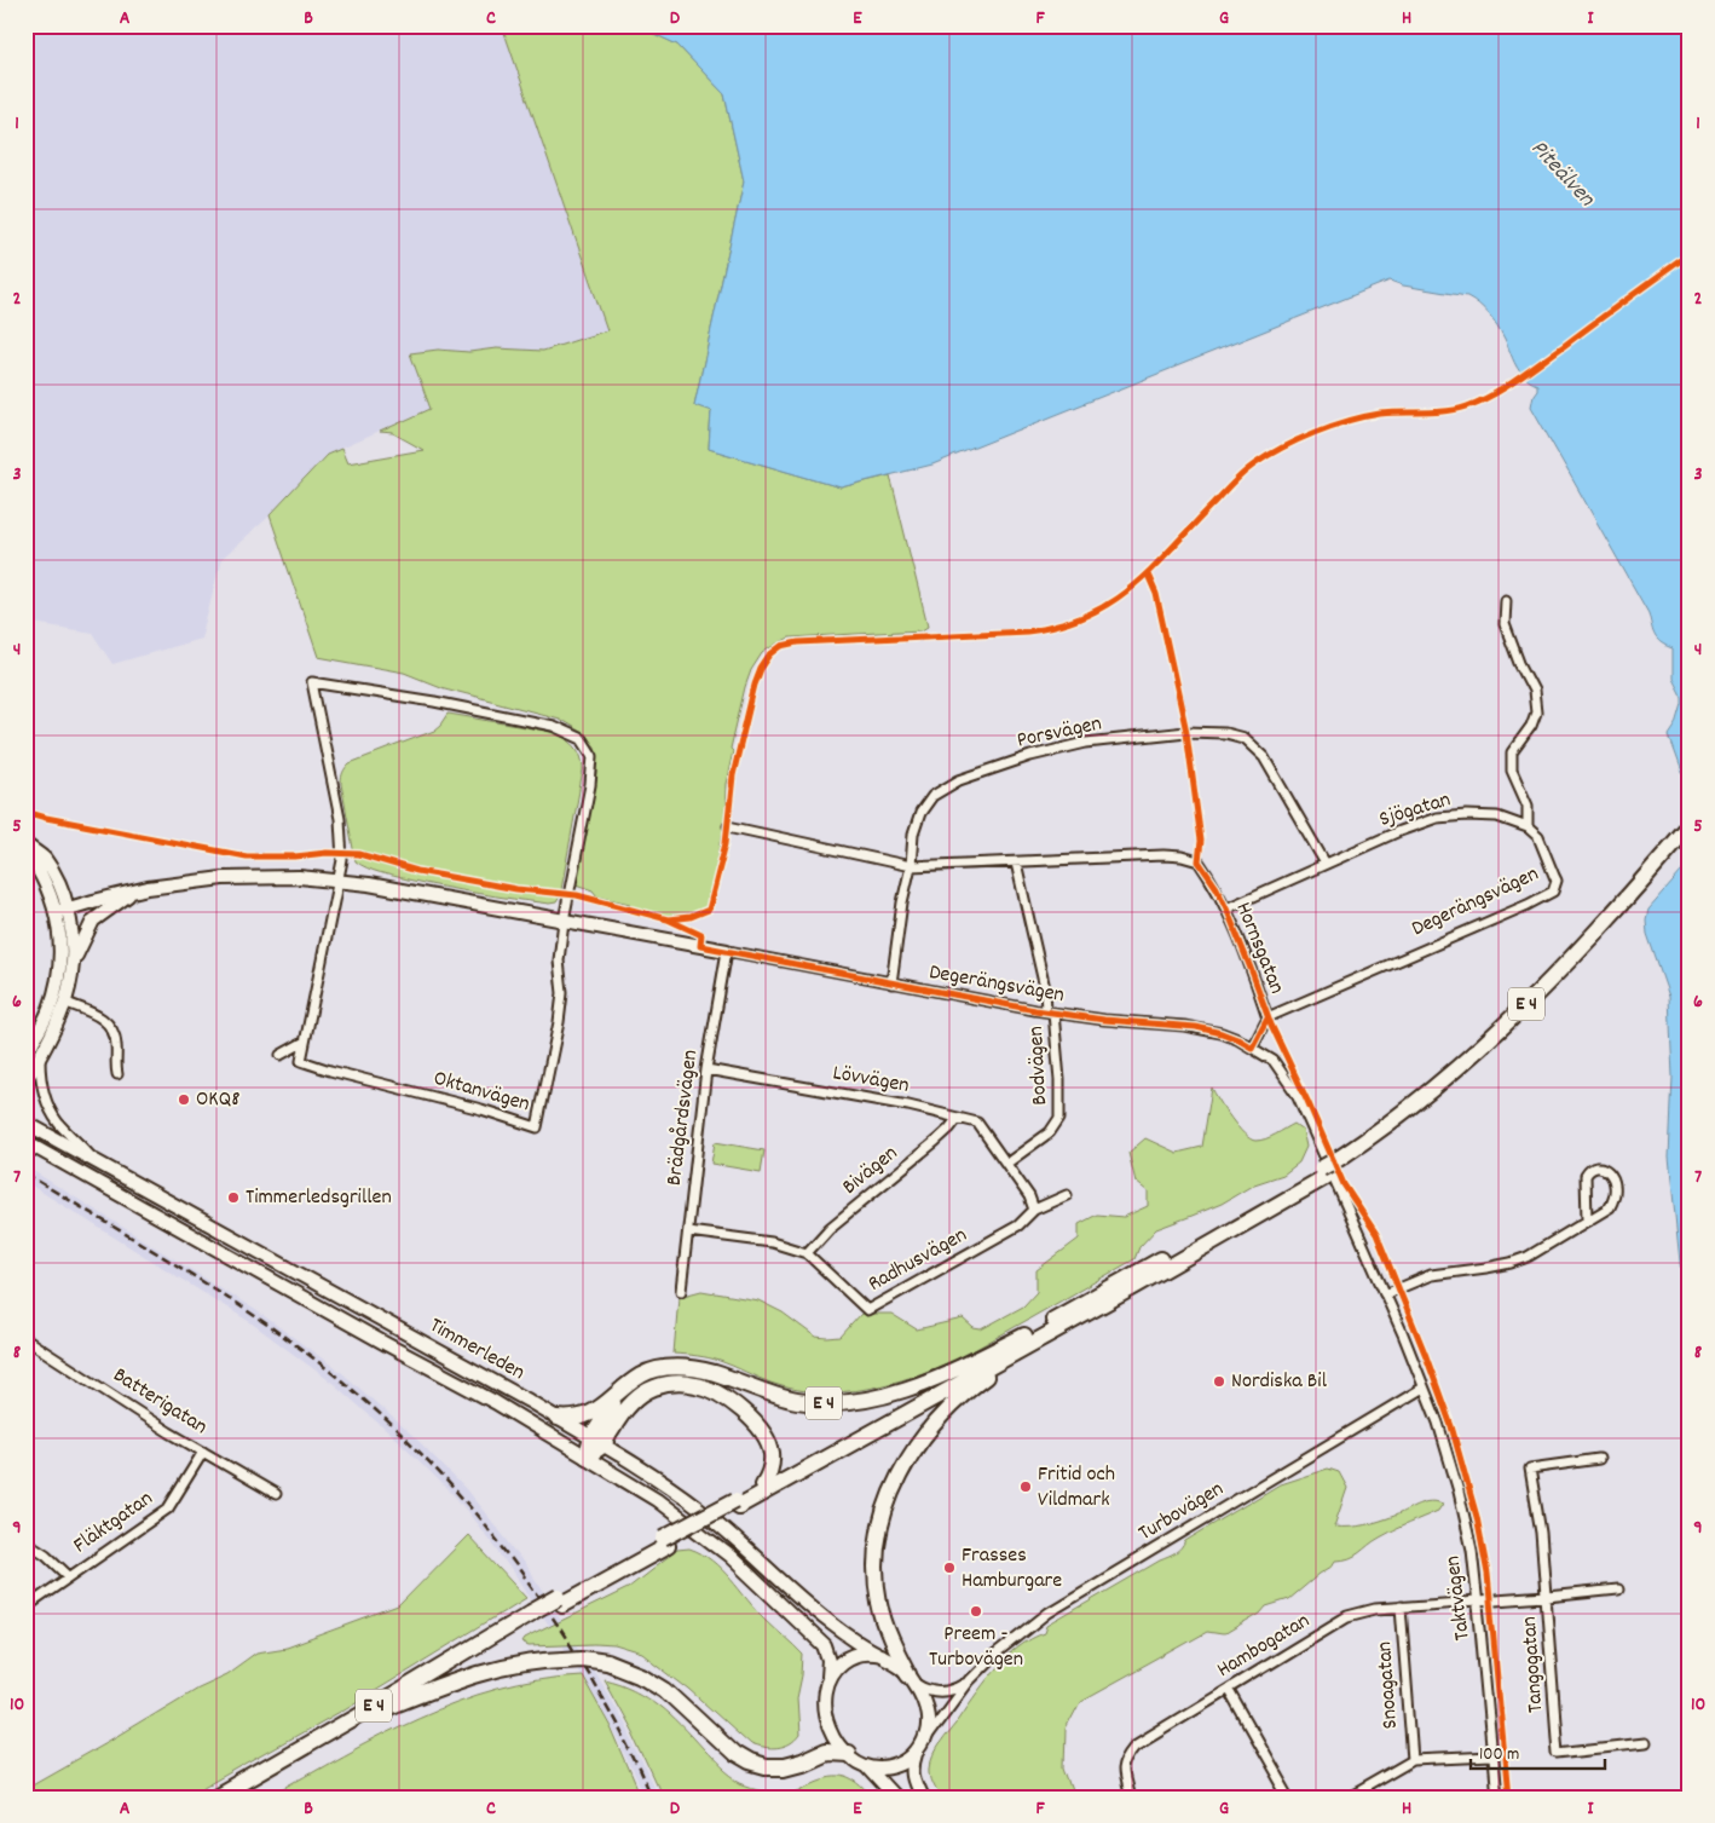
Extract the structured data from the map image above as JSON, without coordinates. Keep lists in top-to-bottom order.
{
  "streets": {
    "highway": ["E 4"],
    "main road": ["Degerängsvägen", "Timmerleden"],
    "street": [
      "Porsvägen",
      "Sjögatan",
      "Hornsgatan",
      "Bodvägen",
      "Lövvägen",
      "Oktanvägen",
      "Brädgårdsvägen",
      "Bivägen",
      "Radhusvägen",
      "Batterigatan",
      "Turbovägen",
      "Fläktgatan",
      "Taktvägen",
      "Hambogatan",
      "Tangogatan",
      "Snoagatan"
    ]
  },
  "crossings": [
    ["Porsvägen", "Sjögatan"],
    ["Porsvägen", "Degerängsvägen"],
    ["Porsvägen", "Hornsgatan"],
    ["Sjögatan", "Degerängsvägen"],
    ["Sjögatan", "Hornsgatan"],
    ["Degerängsvägen", "Hornsgatan"],
    ["Degerängsvägen", "Bodvägen"],
    ["Degerängsvägen", "Oktanvägen"],
    ["Degerängsvägen", "Brädgårdsvägen"],
    ["Degerängsvägen", "Taktvägen"],
    ["Hornsgatan", "Bodvägen"],
    ["E 4", "Timmerleden"],
    ["E 4", "Turbovägen"],
    ["Bodvägen", "Lövvägen"],
    ["Lövvägen", "Brädgårdsvägen"],
    ["Lövvägen", "Bivägen"],
    ["Brädgårdsvägen", "Radhusvägen"],
    ["Bivägen", "Radhusvägen"],
    ["Timmerleden", "Turbovägen"],
    ["Batterigatan", "Fläktgatan"],
    ["Turbovägen", "Taktvägen"],
    ["Taktvägen", "Hambogatan"],
    ["Taktvägen", "Tangogatan"],
    ["Hambogatan", "Tangogatan"],
    ["Hambogatan", "Snoagatan"]
  ],
  "water": ["Piteälven"],
  "places": [
    "OKQ8",
    "Timmerledsgrillen",
    "Nordiska Bil",
    "Fritid och Vildmark",
    "Frasses Hamburgare",
    "Preem - Turbovägen"
  ],
  "scale_bar": "100 m",
  "grid": {
    "columns": [
      "A",
      "B",
      "C",
      "D",
      "E",
      "F",
      "G",
      "H",
      "I"
    ],
    "rows": [
      "1",
      "2",
      "3",
      "4",
      "5",
      "6",
      "7",
      "8",
      "9",
      "10"
    ]
  }
}
